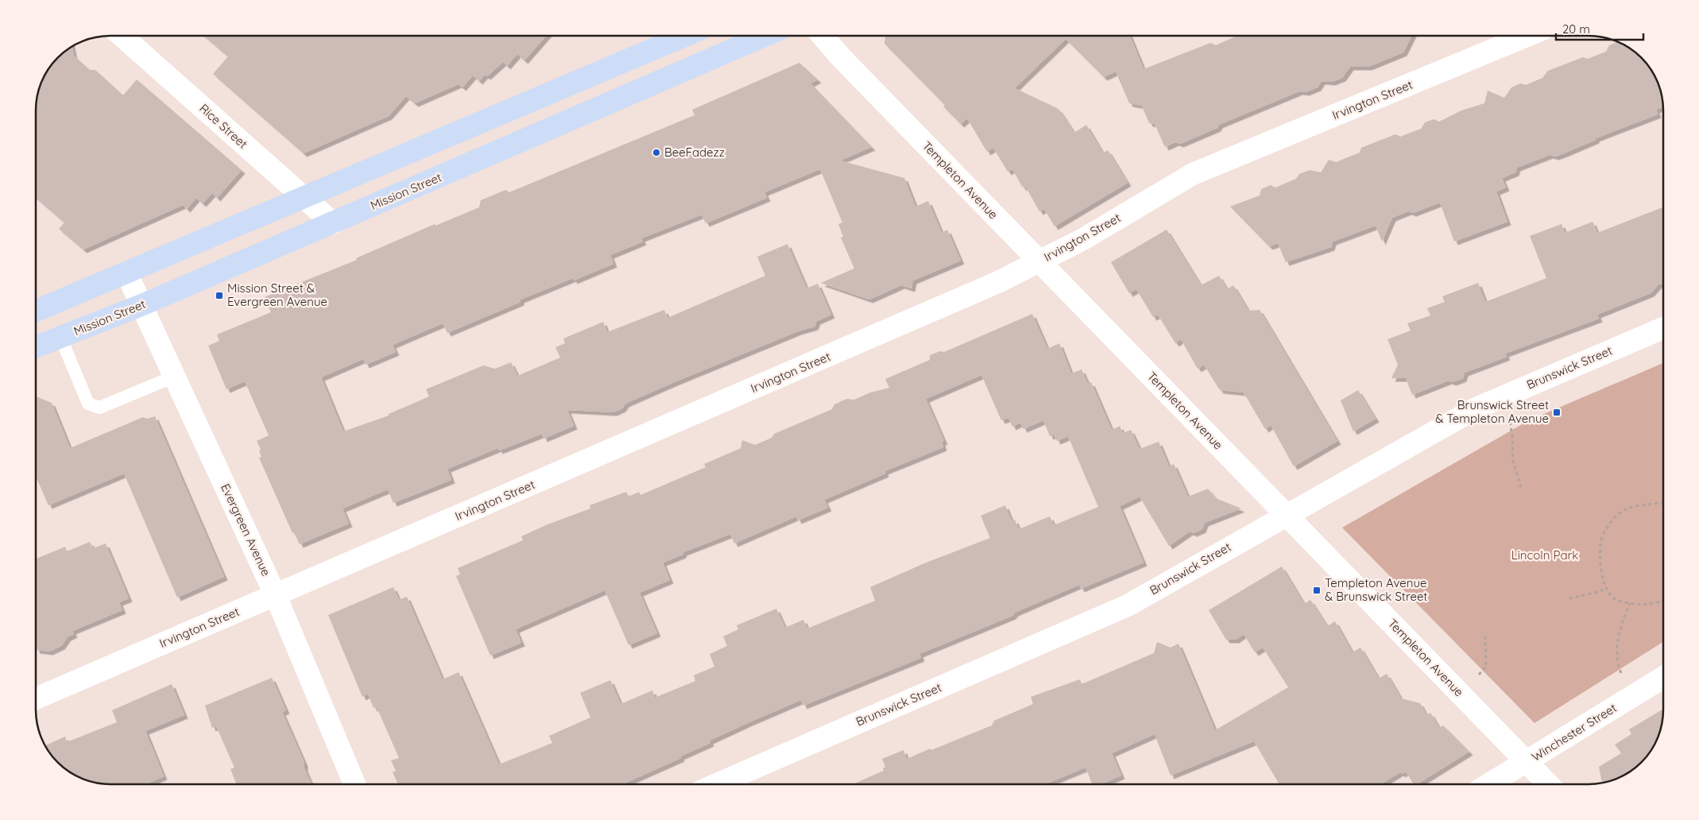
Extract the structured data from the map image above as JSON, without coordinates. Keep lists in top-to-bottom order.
{
  "streets": {
    "main road": ["Mission Street"],
    "street": [
      "Irvington Street",
      "Rice Street",
      "Templeton Avenue",
      "Brunswick Street",
      "Evergreen Avenue",
      "Winchester Street"
    ]
  },
  "crossings": [
    ["Irvington Street", "Templeton Avenue"],
    ["Irvington Street", "Evergreen Avenue"],
    ["Rice Street", "Mission Street"],
    ["Templeton Avenue", "Brunswick Street"],
    ["Templeton Avenue", "Winchester Street"],
    ["Mission Street", "Evergreen Avenue"]
  ],
  "parks": ["Lincoln Park"],
  "places": {
    "other": ["BeeFadezz"],
    "transit": ["Mission Street & Evergreen Avenue", "Brunswick Street & Templeton Avenue", "Templeton Avenue & Brunswick Street"]
  },
  "scale_bar": "20 m"
}
